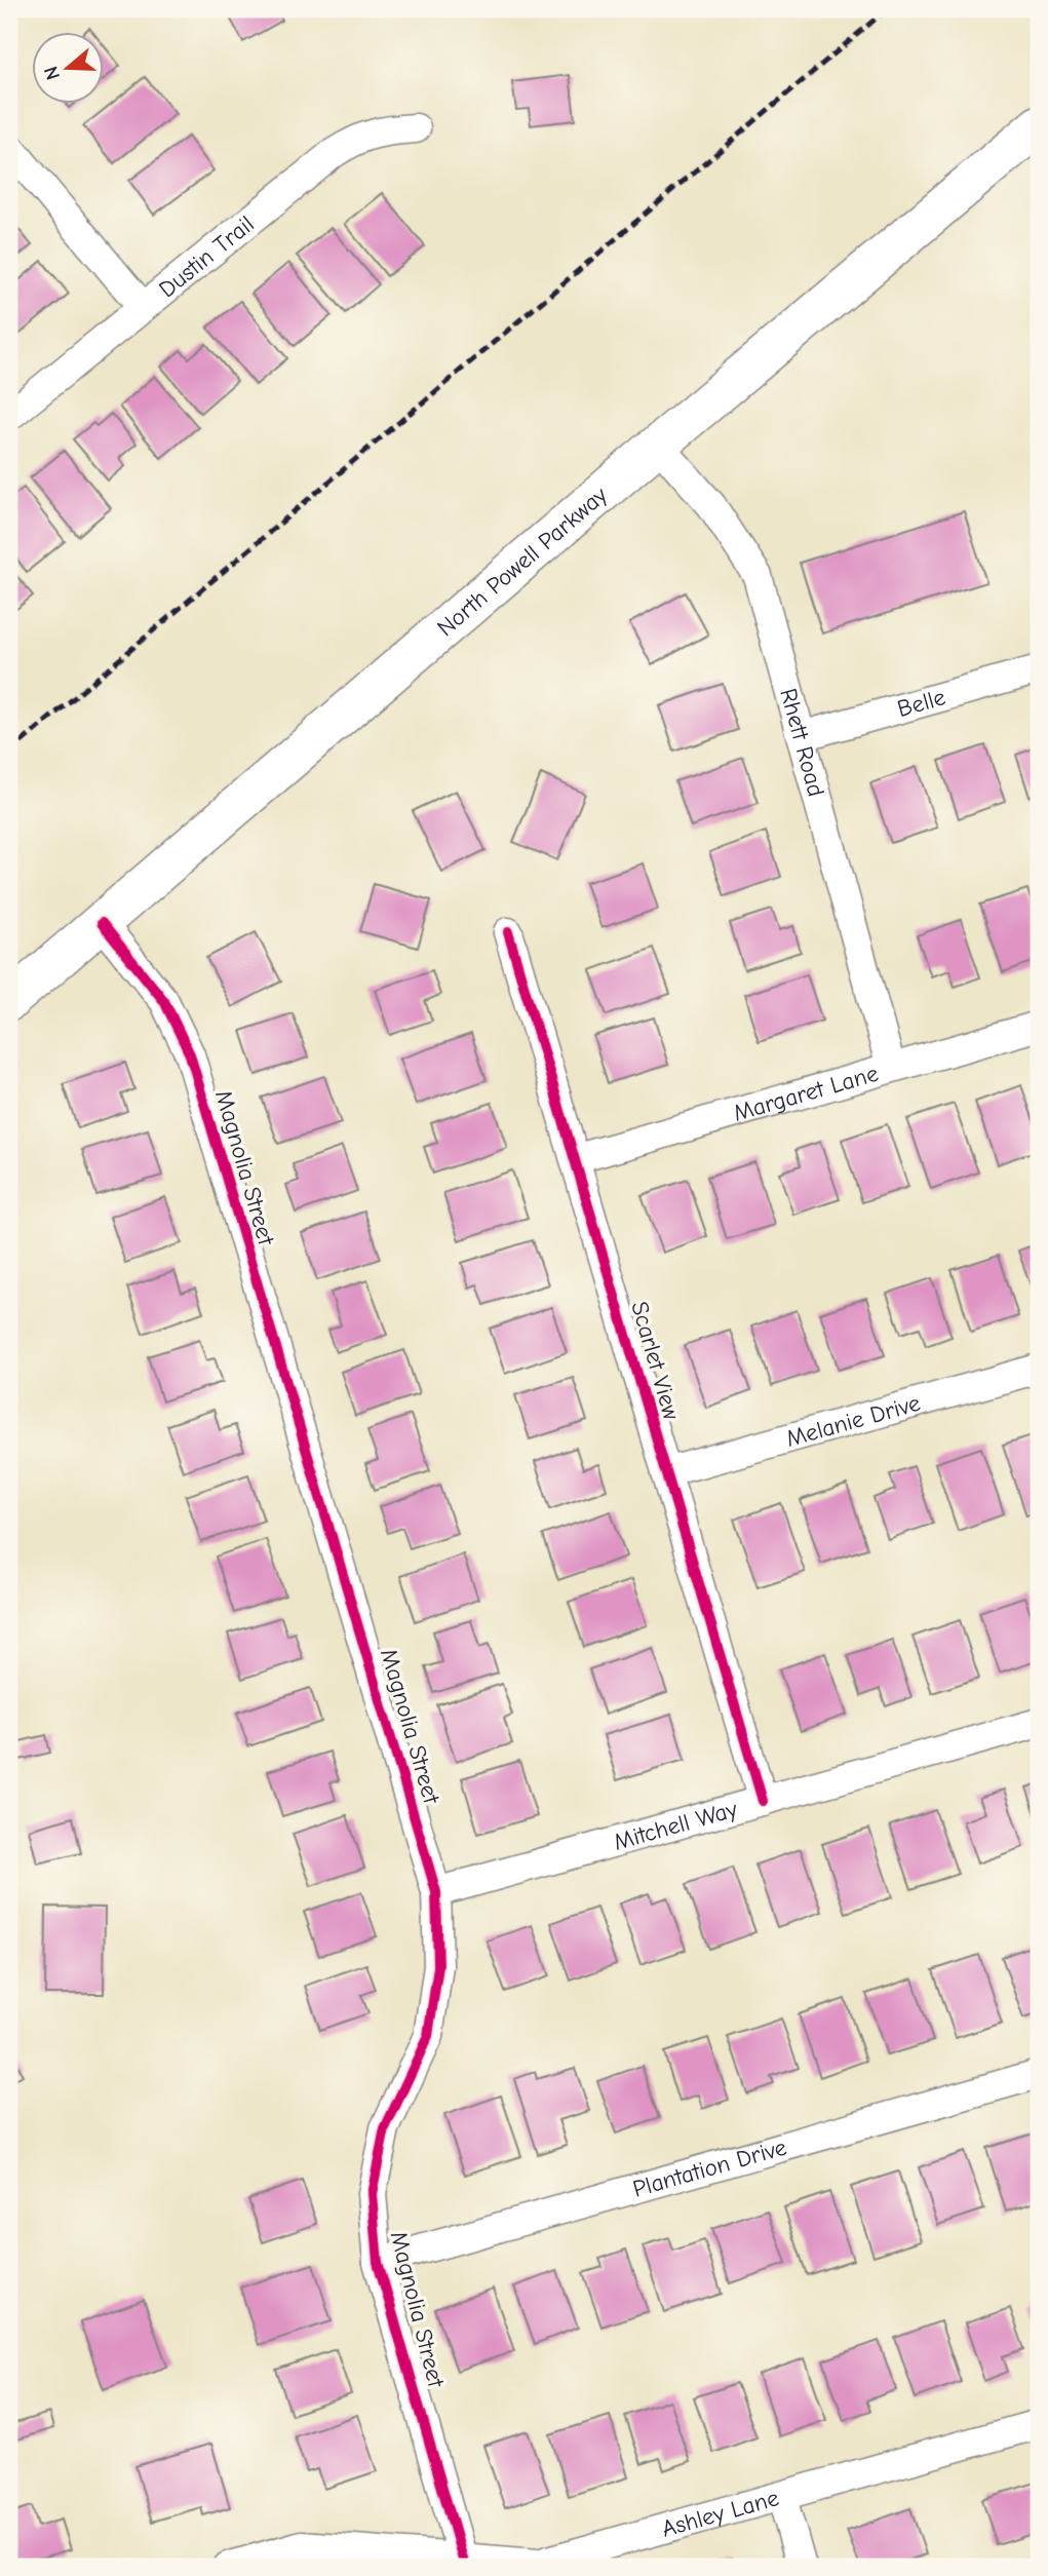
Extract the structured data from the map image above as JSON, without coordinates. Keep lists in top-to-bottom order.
{
  "streets": {
    "main road": ["North Powell Parkway"],
    "street": [
      "Dustin Trail",
      "Belle",
      "Rhett Road",
      "Margaret Lane",
      "Magnolia Street",
      "Scarlet View",
      "Melanie Drive",
      "Mitchell Way",
      "Plantation Drive",
      "Ashley Lane"
    ]
  },
  "crossings": [
    ["North Powell Parkway", "Rhett Road"],
    ["North Powell Parkway", "Magnolia Street"],
    ["Belle", "Rhett Road"],
    ["Rhett Road", "Margaret Lane"],
    ["Margaret Lane", "Scarlet View"],
    ["Magnolia Street", "Mitchell Way"],
    ["Magnolia Street", "Plantation Drive"],
    ["Magnolia Street", "Ashley Lane"],
    ["Scarlet View", "Melanie Drive"],
    ["Scarlet View", "Mitchell Way"]
  ],
  "north": "left"
}
